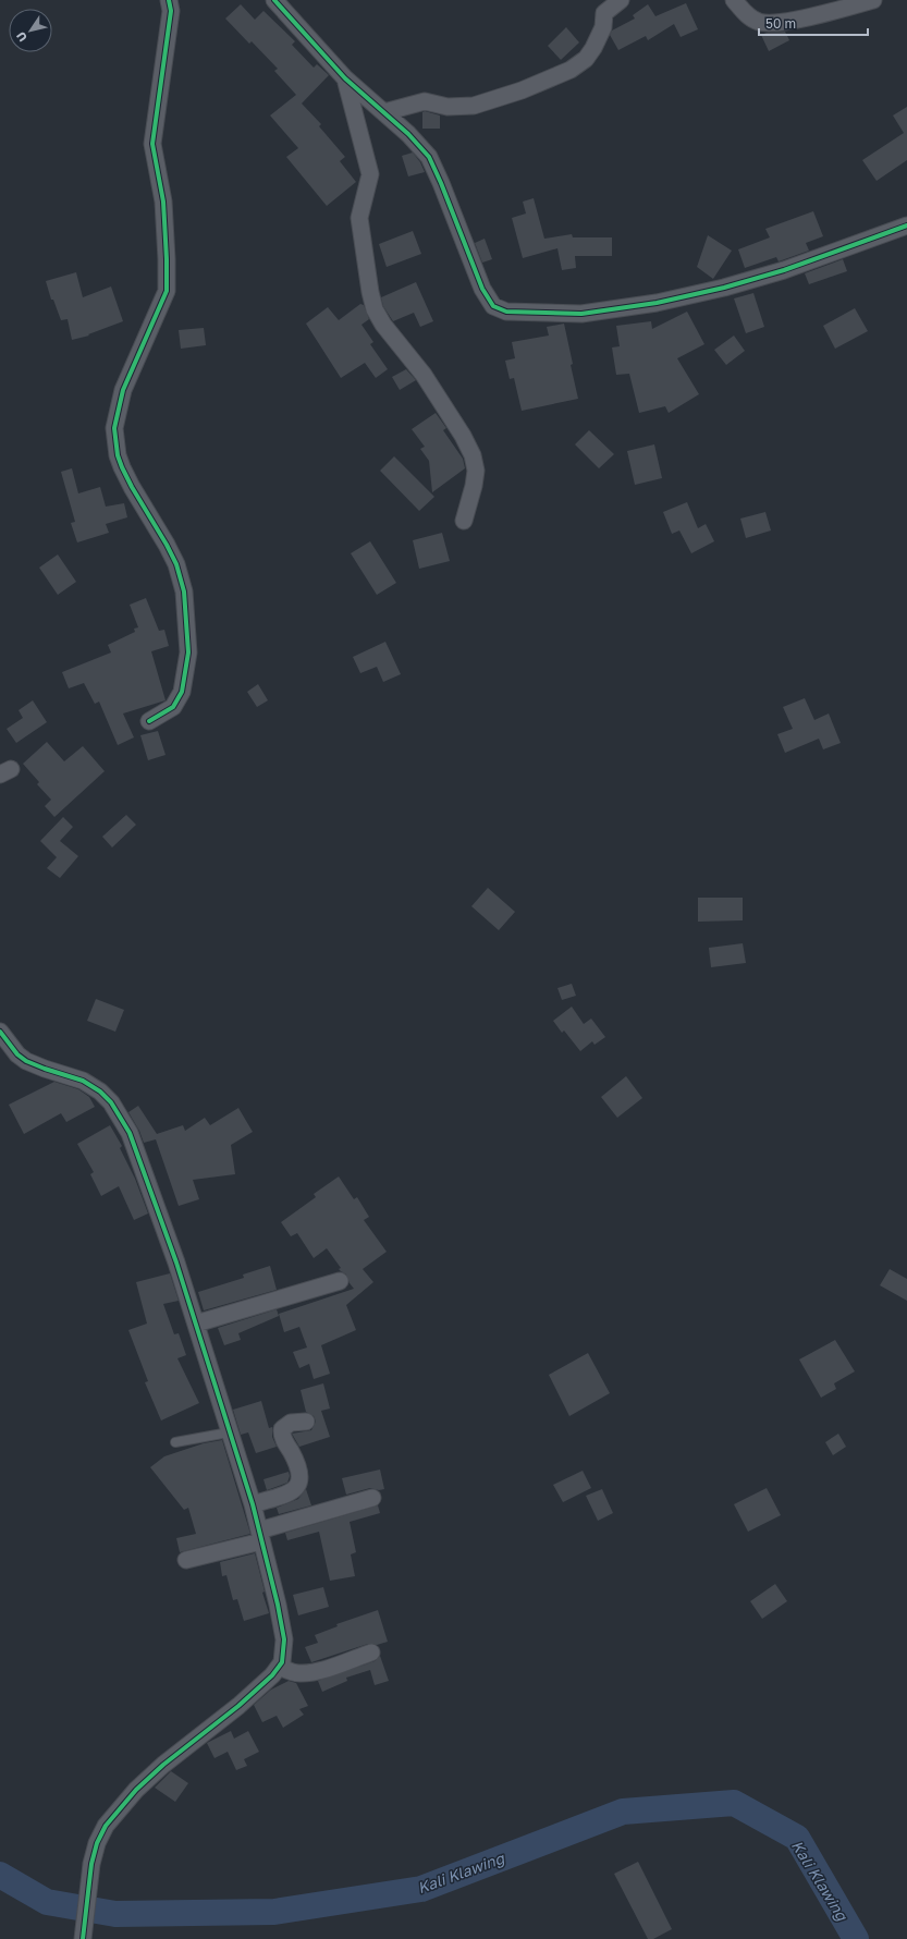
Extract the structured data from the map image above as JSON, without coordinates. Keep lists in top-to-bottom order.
{
  "water": ["Kali Klawing"],
  "scale_bar": "50 m",
  "north": "bottom left"
}
